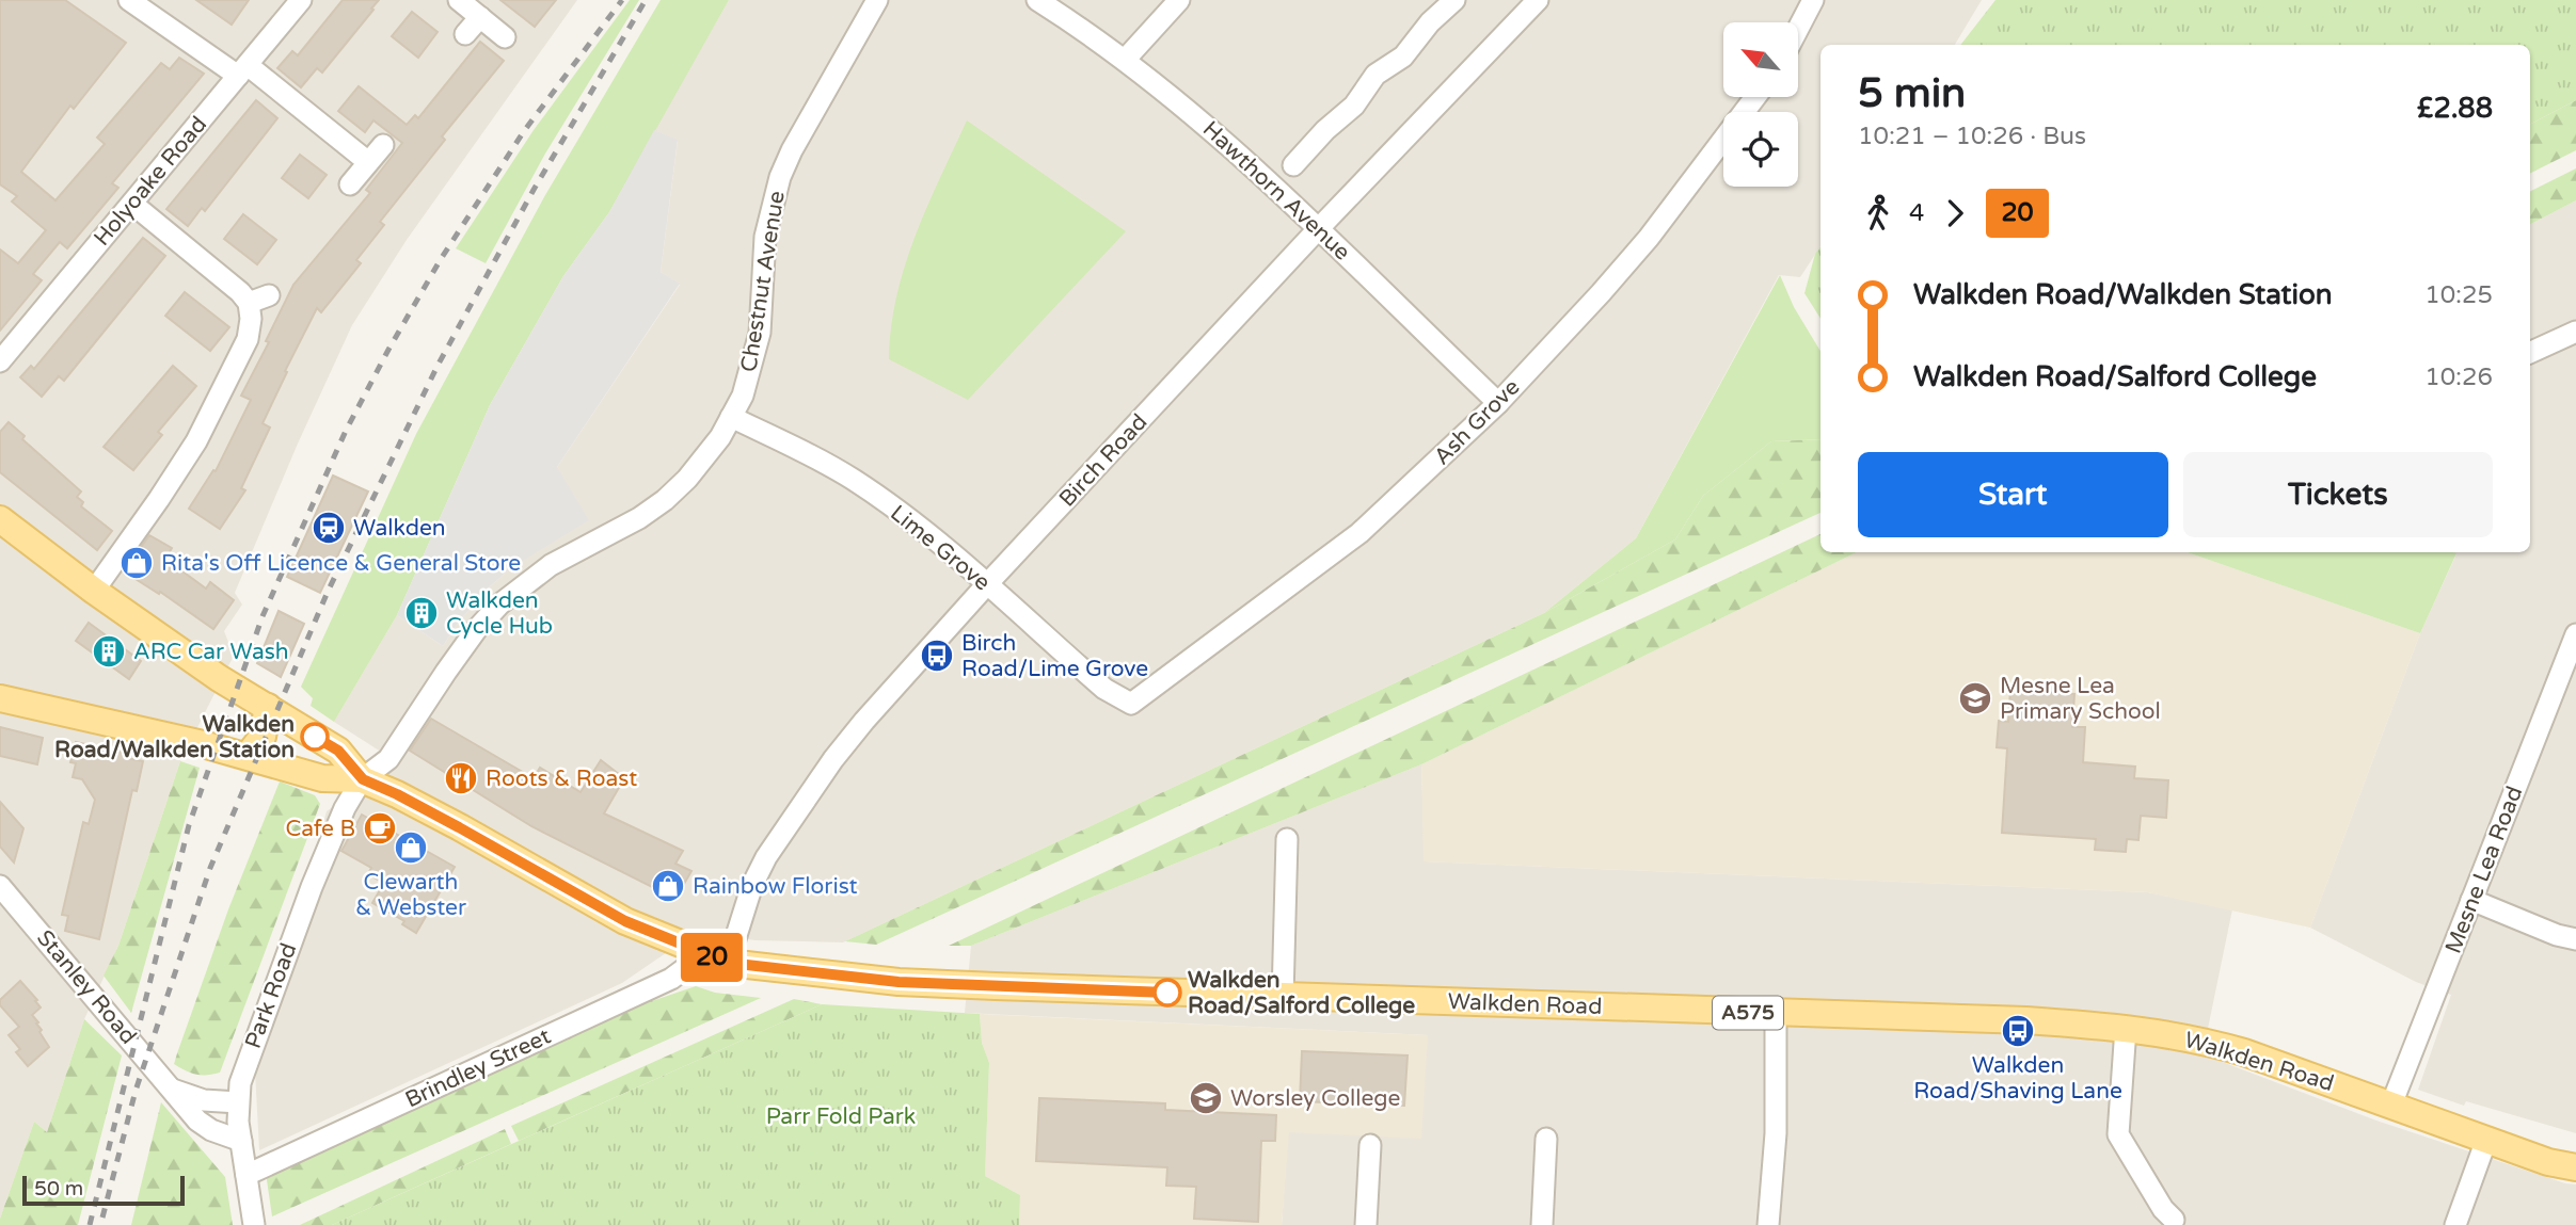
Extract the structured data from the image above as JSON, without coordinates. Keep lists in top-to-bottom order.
{
  "streets": {
    "main road": ["Walkden Road", "A575"],
    "street": [
      "Holyoake Road",
      "Hawthorn Avenue",
      "Chestnut Avenue",
      "Ash Grove",
      "Birch Road",
      "Lime Grove",
      "Mesne Lea Road",
      "Stanley Road",
      "Park Road",
      "Brindley Street"
    ]
  },
  "crossings": [
    ["Hawthorn Avenue", "Ash Grove"],
    ["Hawthorn Avenue", "Birch Road"],
    ["Chestnut Avenue", "Lime Grove"],
    ["Chestnut Avenue", "Park Road"],
    ["Chestnut Avenue", "Walkden Road"],
    ["Chestnut Avenue", "A575"],
    ["Ash Grove", "Lime Grove"],
    ["Birch Road", "Lime Grove"],
    ["Birch Road", "Walkden Road"],
    ["Birch Road", "Brindley Street"],
    ["Mesne Lea Road", "Walkden Road"],
    ["Stanley Road", "Park Road"],
    ["Park Road", "Walkden Road"],
    ["Park Road", "A575"],
    ["Park Road", "Brindley Street"],
    ["Walkden Road", "A575"],
    ["Walkden Road", "Brindley Street"]
  ],
  "parks": ["Parr Fold Park"],
  "places": {
    "station": ["Walkden"],
    "shop": ["Rita's Off Licence & General Store", "Clewarth & Webster", "Rainbow Florist"],
    "building": ["Walkden Cycle Hub", "ARC Car Wash"],
    "bus stop": ["Birch Road/Lime Grove", "Walkden Road/Shaving Lane"],
    "school or university": ["Mesne Lea Primary School", "Worsley College"],
    "other": ["Walkden Road/Walkden Station", "Walkden Road/Salford College"],
    "restaurant": ["Roots & Roast"],
    "cafe": ["Cafe B"]
  },
  "lines": ["bus line 20"],
  "scale_bar": "50 m",
  "north": "top left",
  "page": {
    "on_map": "20",
    "heading": ["5 min", "10:21 – 10:26 · Bus", "£2.88"],
    "legs": ["4", "20"],
    "list": [
      {
        "name": "Walkden Road/Walkden Station",
        "value": "10:25"
      },
      {
        "name": "Walkden Road/Salford College",
        "value": "10:26"
      }
    ],
    "buttons": ["Start", "Tickets"],
    "scale": "50 m"
  }
}
